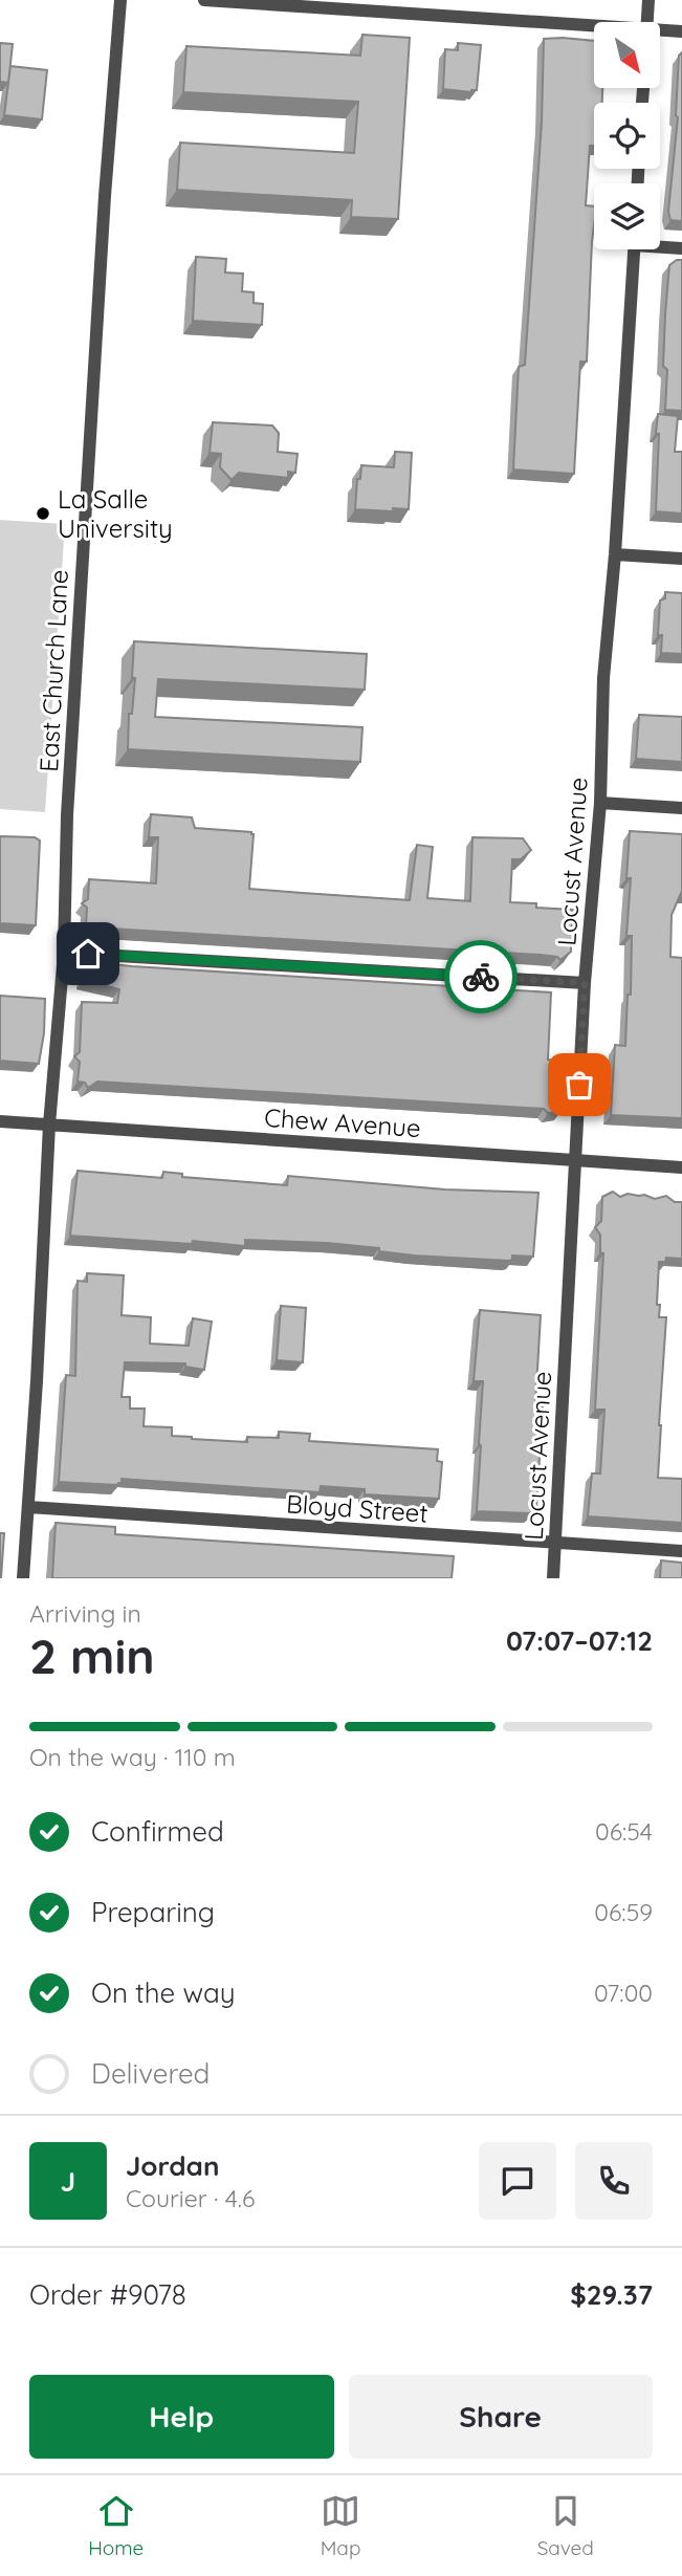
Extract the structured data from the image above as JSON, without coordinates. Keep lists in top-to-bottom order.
{
  "streets": {
    "street": [
      "East Church Lane",
      "Locust Avenue",
      "Chew Avenue",
      "Bloyd Street"
    ]
  },
  "crossings": [
    ["East Church Lane", "Chew Avenue"],
    ["East Church Lane", "Bloyd Street"],
    ["Locust Avenue", "Chew Avenue"],
    ["Locust Avenue", "Bloyd Street"]
  ],
  "places": ["La Salle University"],
  "north": "bottom right",
  "page": {
    "heading": ["2 min", "Arriving in", "07:07–07:12"],
    "panel": [
      "Jordan",
      "Courier · 4.6",
      "Order #9078",
      "$29.37"
    ],
    "bar": "On the way · 110 m",
    "list": [
      ["Confirmed", "06:54"],
      ["Preparing", "06:59"],
      ["On the way", "07:00"],
      "Delivered"
    ],
    "round": "J",
    "buttons": ["Help", "Share"],
    "tabs": ["Home", "Map", "Saved"]
  }
}
